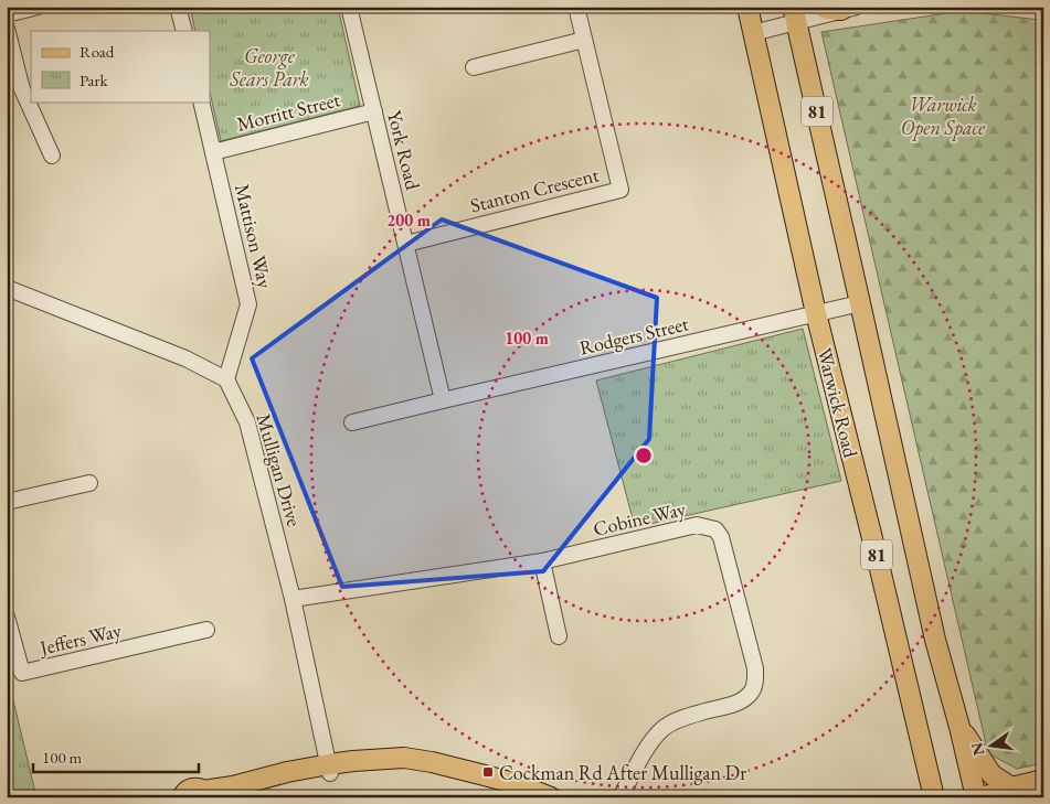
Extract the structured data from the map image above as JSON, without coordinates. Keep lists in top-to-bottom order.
{
  "streets": {
    "main road": ["81", "Warwick Road"],
    "street": [
      "Morritt Street",
      "York Road",
      "Stanton Crescent",
      "Mattison Way",
      "Rodgers Street",
      "Mulligan Drive",
      "Cobine Way",
      "Jeffers Way"
    ]
  },
  "crossings": [
    ["Morritt Street", "York Road"],
    ["Morritt Street", "Mattison Way"],
    ["81", "Rodgers Street"],
    ["York Road", "Stanton Crescent"],
    ["York Road", "Rodgers Street"],
    ["Mattison Way", "Mulligan Drive"],
    ["Rodgers Street", "Warwick Road"],
    ["Mulligan Drive", "Cobine Way"]
  ],
  "parks": ["George Sears Park", "Warwick Open Space"],
  "places": {
    "transit": ["Cockman Rd After Mulligan Dr"]
  },
  "legend": ["Road", "Park"],
  "scale_bar": "100 m",
  "north": "left",
  "rings": ["200 m", "100 m"]
}
